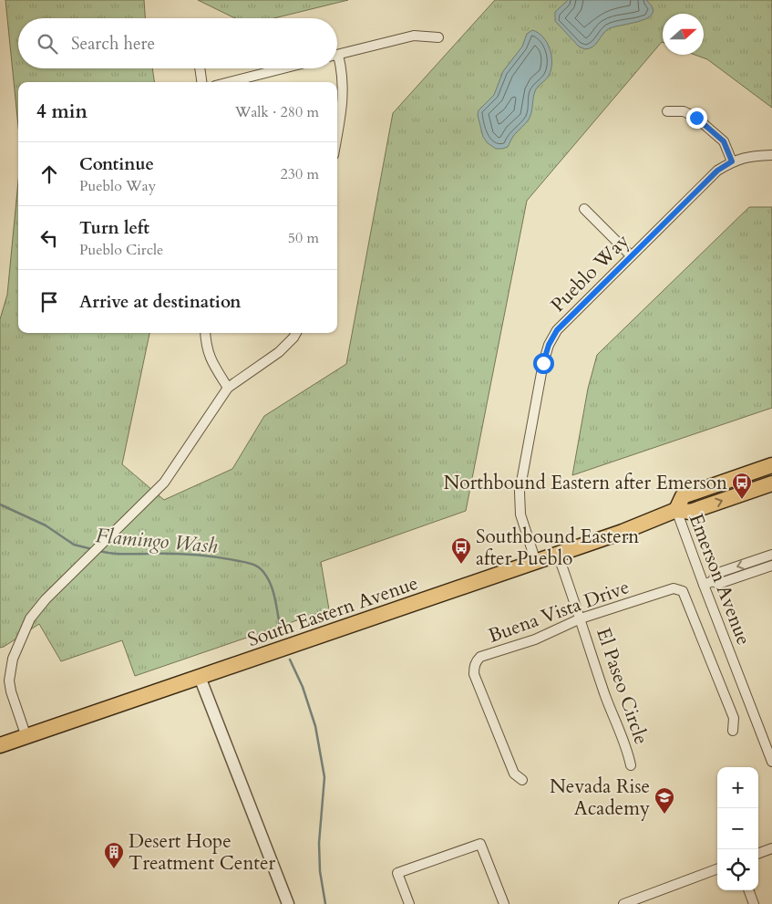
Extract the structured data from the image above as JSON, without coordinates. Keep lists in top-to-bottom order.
{
  "streets": {
    "main road": ["South Eastern Avenue"],
    "street": [
      "Pueblo Way",
      "Emerson Avenue",
      "Buena Vista Drive",
      "El Paseo Circle"
    ]
  },
  "crossings": [
    ["Pueblo Way", "South Eastern Avenue"],
    ["Emerson Avenue", "South Eastern Avenue"],
    ["South Eastern Avenue", "El Paseo Circle"],
    ["Buena Vista Drive", "El Paseo Circle"]
  ],
  "water": ["Flamingo Wash"],
  "places": {
    "bus stop": ["Northbound Eastern after Emerson", "Southbound Eastern after Pueblo"],
    "school or university": ["Nevada Rise Academy"],
    "building": ["Desert Hope Treatment Center"]
  },
  "north": "right",
  "page": {
    "search": "Search here",
    "heading": ["4 min", "Walk · 280 m"],
    "list": [
      ["Continue", "Pueblo Way", "230 m"],
      ["Turn left", "Pueblo Circle", "50 m"],
      "Arrive at destination"
    ],
    "map_buttons": ["+", "−"]
  }
}
